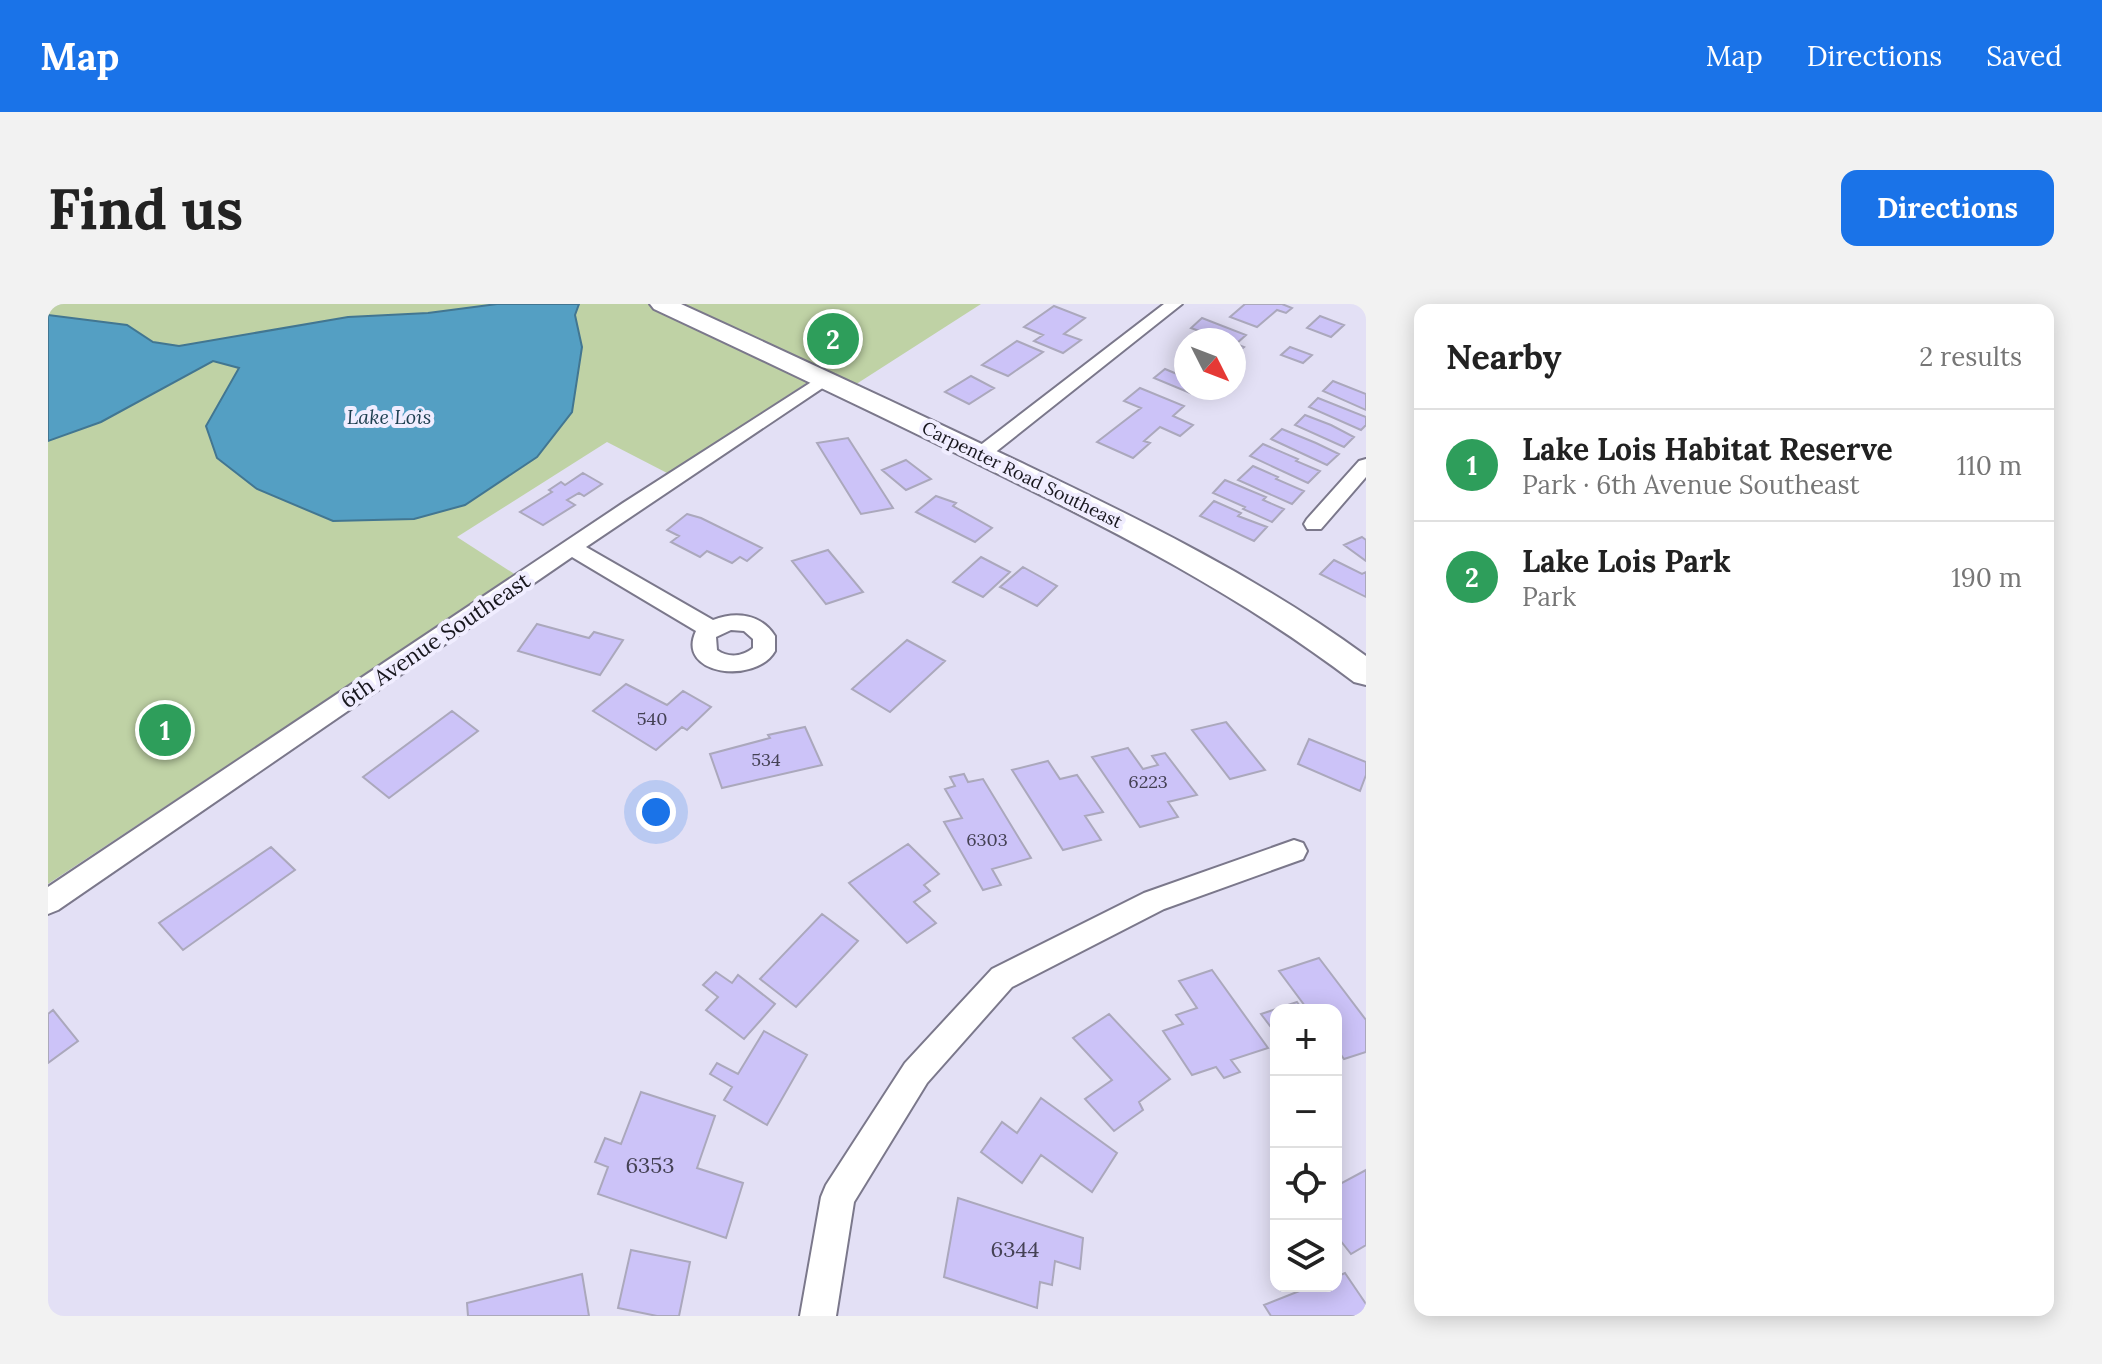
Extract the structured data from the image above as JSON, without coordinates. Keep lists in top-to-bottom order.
{
  "streets": {
    "main road": ["Carpenter Road Southeast"],
    "street": ["6th Avenue Southeast"]
  },
  "crossings": [
    ["Carpenter Road Southeast", "6th Avenue Southeast"]
  ],
  "water": ["Lake Lois"],
  "house_numbers": [
    "540",
    "534",
    "6223",
    "6303",
    "6353",
    "6344"
  ],
  "north": "bottom right",
  "page": {
    "header": "Map",
    "nav": ["Map", "Directions", "Saved"],
    "buttons": "Directions",
    "title": "Find us",
    "heading": ["Nearby", "2 results"],
    "pins": ["2", "1"],
    "list": [
      {
        "mark": "1",
        "name": "Lake Lois Habitat Reserve",
        "note": "Park · 6th Avenue Southeast",
        "value": "110 m"
      },
      {
        "mark": "2",
        "name": "Lake Lois Park",
        "note": "Park",
        "value": "190 m"
      }
    ],
    "map_buttons": ["+", "−"]
  }
}
